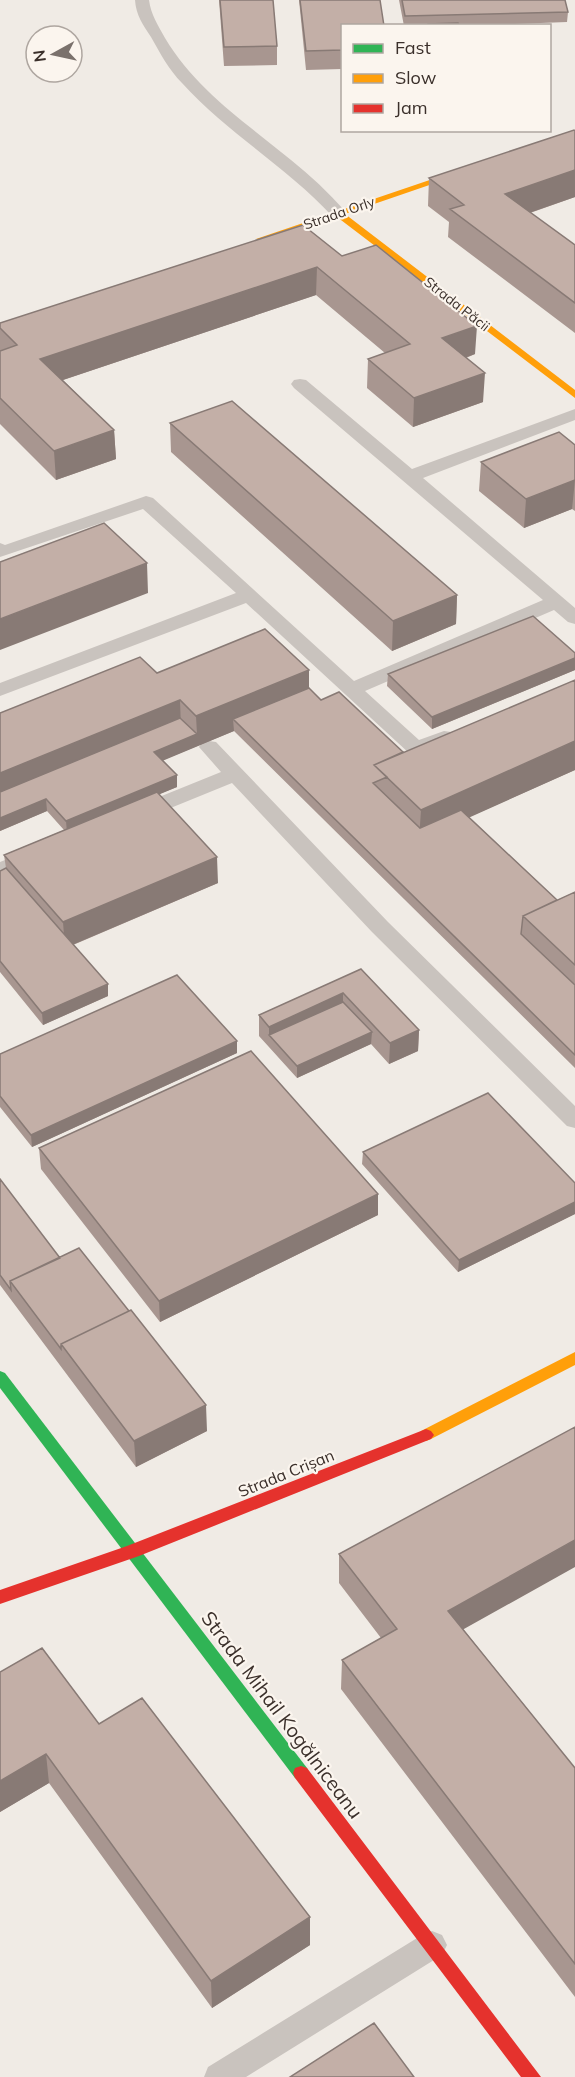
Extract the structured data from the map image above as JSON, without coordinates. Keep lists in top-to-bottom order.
{
  "streets": {
    "street": [
      "Strada Orly",
      "Strada Păcii",
      "Strada Crișan",
      "Strada Mihail Kogălniceanu"
    ]
  },
  "crossings": [
    ["Strada Orly", "Strada Păcii"],
    ["Strada Crișan", "Strada Mihail Kogălniceanu"]
  ],
  "legend": ["Fast", "Slow", "Jam"],
  "north": "left"
}
